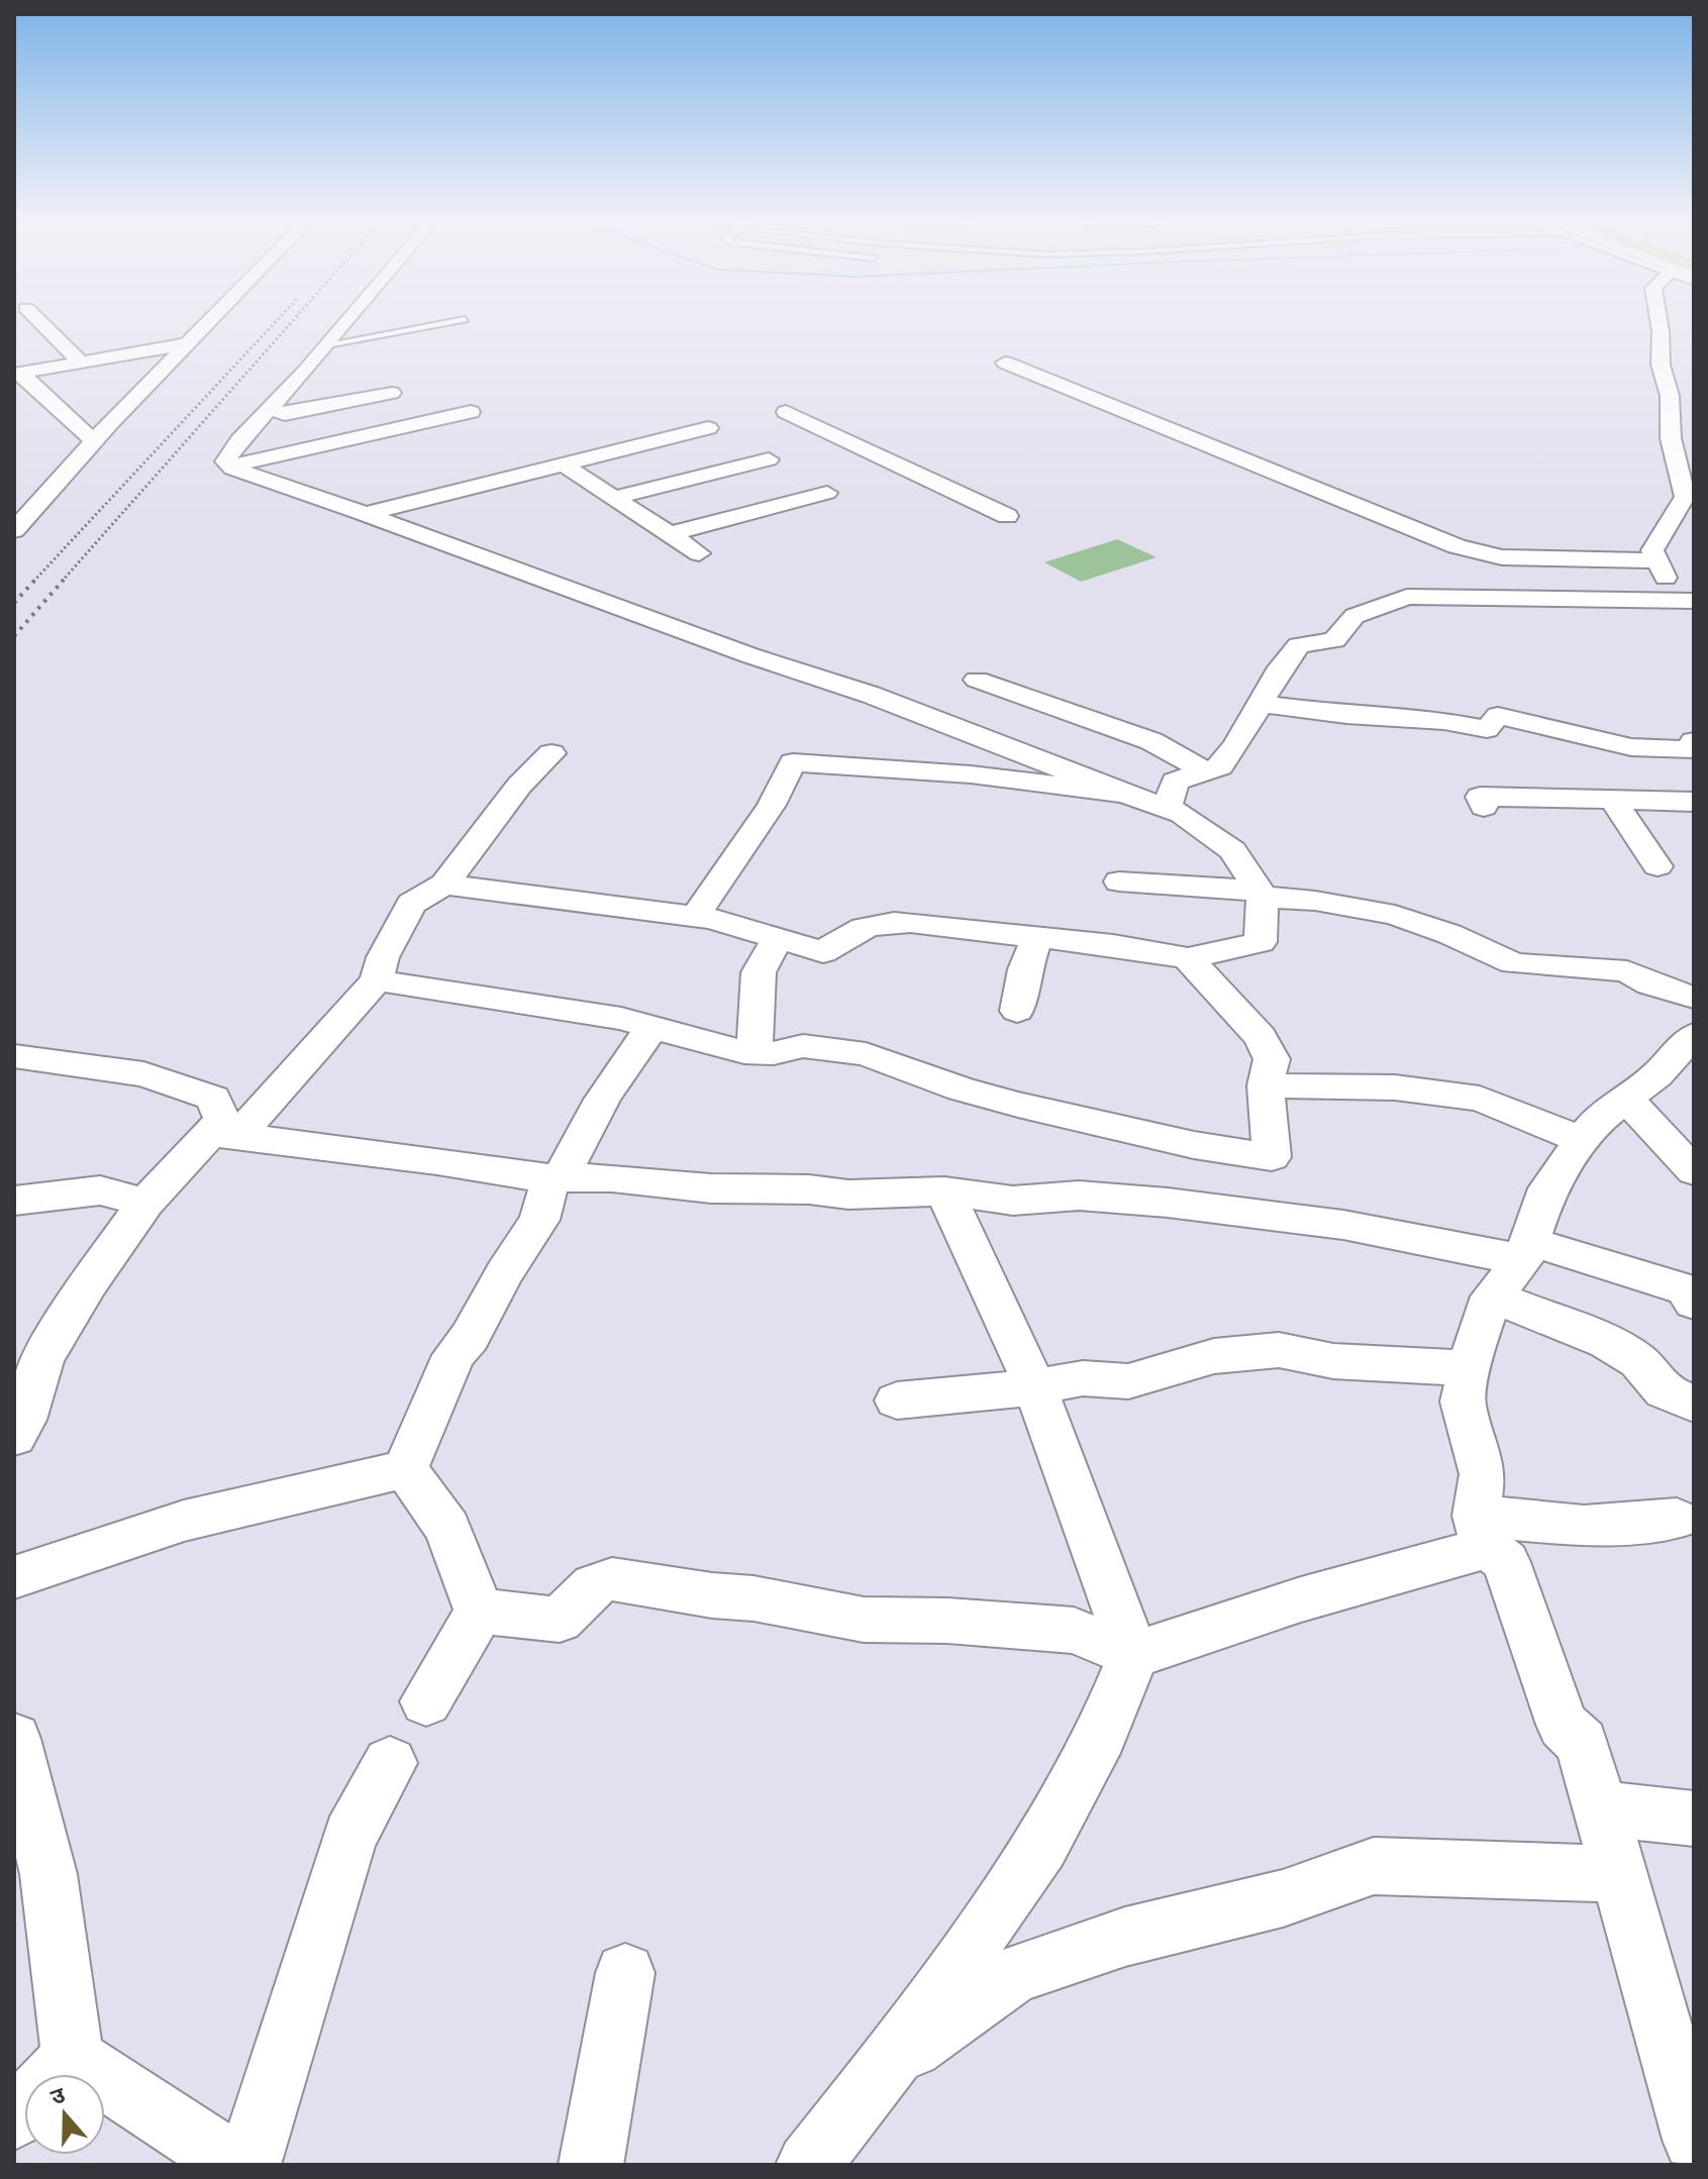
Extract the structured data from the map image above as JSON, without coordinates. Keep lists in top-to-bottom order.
{
  "north": "top"
}
